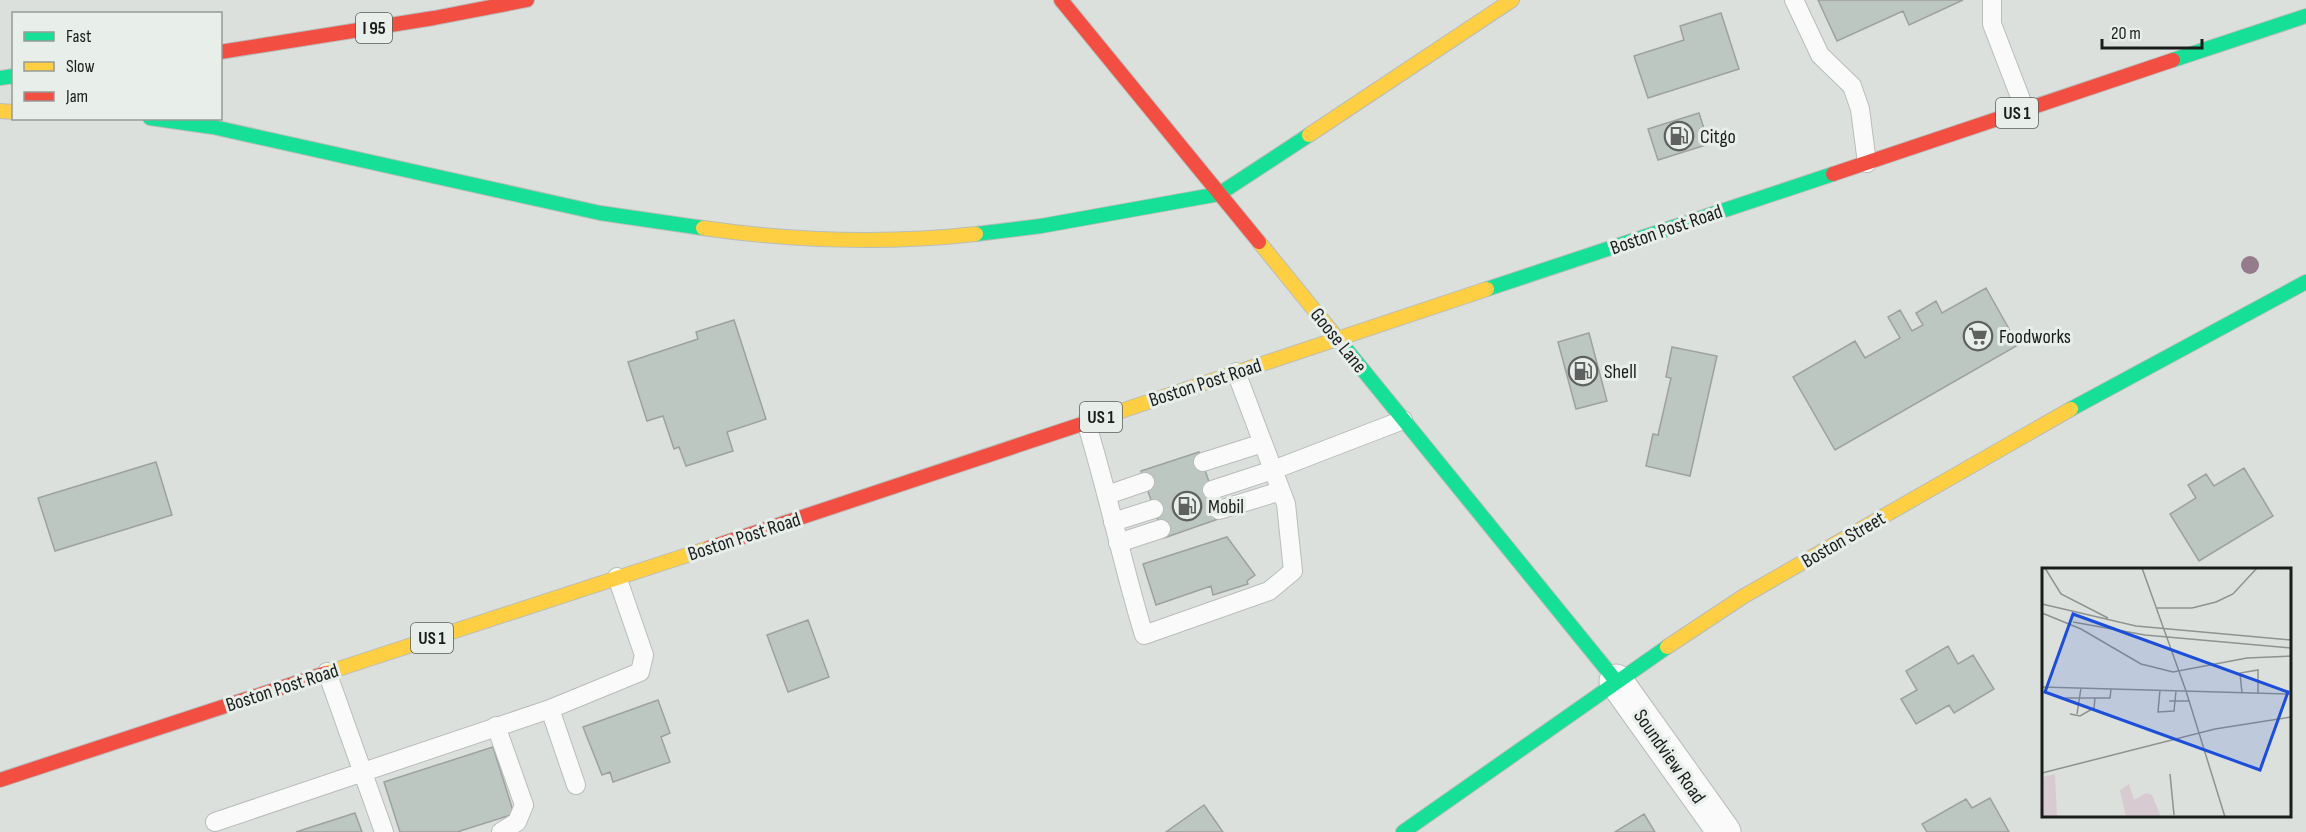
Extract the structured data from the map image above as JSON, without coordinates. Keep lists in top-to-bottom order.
{
  "streets": {
    "main road": [
      "I 95",
      "US 1",
      "Boston Post Road",
      "Goose Lane",
      "Boston Street"
    ],
    "street": ["Soundview Road"]
  },
  "crossings": [
    ["Boston Post Road", "Goose Lane"],
    ["Goose Lane", "Boston Street"],
    ["Goose Lane", "Soundview Road"],
    ["Boston Street", "Soundview Road"]
  ],
  "places": {
    "fuel station": ["Citgo", "Shell", "Mobil"],
    "supermarket": ["Foodworks"]
  },
  "legend": ["Fast", "Slow", "Jam"],
  "scale_bar": "20 m"
}
